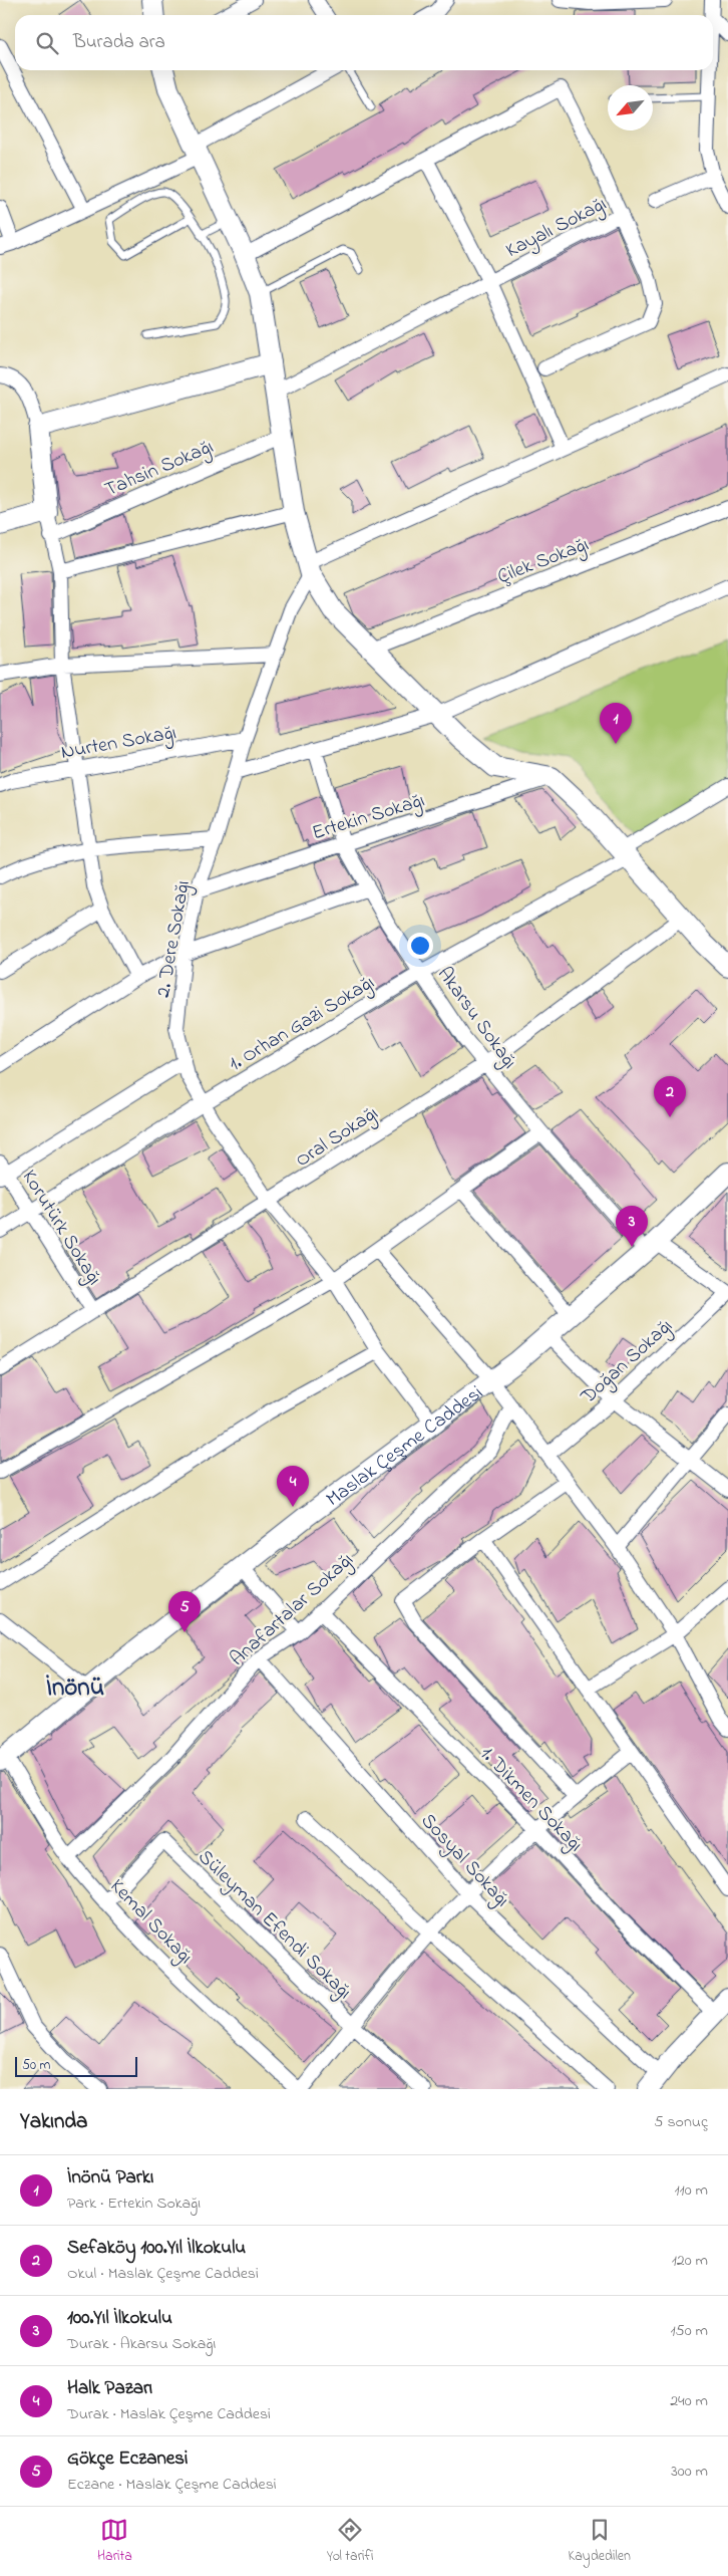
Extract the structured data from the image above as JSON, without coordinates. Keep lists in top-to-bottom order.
{
  "streets": {
    "street": [
      "Kayalı Sokağı",
      "Tahsin Sokağı",
      "Çilek Sokağı",
      "Nurten Sokağı",
      "Ertekin Sokağı",
      "2. Dere Sokağı",
      "Akarsu Sokağı",
      "1. Orhan Gazi Sokağı",
      "Oral Sokağı",
      "Korutürk Sokağı",
      "Doğan Sokağı",
      "Maslak Çeşme Caddesi",
      "Anafartalar Sokağı",
      "1. Dikmen Sokağı",
      "Sosyal Sokağı",
      "Kemal Sokağı",
      "Süleyman Efendi Sokağı"
    ]
  },
  "crossings": [
    ["Nurten Sokağı", "2. Dere Sokağı"],
    ["Ertekin Sokağı", "2. Dere Sokağı"],
    ["Ertekin Sokağı", "Akarsu Sokağı"],
    ["2. Dere Sokağı", "1. Orhan Gazi Sokağı"],
    ["2. Dere Sokağı", "Oral Sokağı"],
    ["2. Dere Sokağı", "Maslak Çeşme Caddesi"],
    ["Akarsu Sokağı", "1. Orhan Gazi Sokağı"],
    ["Akarsu Sokağı", "Oral Sokağı"],
    ["Akarsu Sokağı", "Doğan Sokağı"],
    ["Akarsu Sokağı", "Maslak Çeşme Caddesi"],
    ["1. Orhan Gazi Sokağı", "Korutürk Sokağı"],
    ["Oral Sokağı", "Korutürk Sokağı"],
    ["Maslak Çeşme Caddesi", "Kemal Sokağı"],
    ["Anafartalar Sokağı", "1. Dikmen Sokağı"],
    ["Anafartalar Sokağı", "Sosyal Sokağı"],
    ["Anafartalar Sokağı", "Kemal Sokağı"],
    ["Kemal Sokağı", "Süleyman Efendi Sokağı"]
  ],
  "districts": ["İnönü"],
  "scale_bar": "50 m",
  "north": "bottom left",
  "page": {
    "search": "Burada ara",
    "pins": [
      "1",
      "2",
      "3",
      "4",
      "5"
    ],
    "scale": "50 m",
    "heading": ["Yakında", "5 sonuç"],
    "list": [
      {
        "mark": "1",
        "name": "İnönü Parkı",
        "note": "Park · Ertekin Sokağı",
        "value": "110 m"
      },
      {
        "mark": "2",
        "name": "Sefaköy 100.Yıl İlkokulu",
        "note": "Okul · Maslak Çeşme Caddesi",
        "value": "120 m"
      },
      {
        "mark": "3",
        "name": "100.Yıl İlkokulu",
        "note": "Durak · Akarsu Sokağı",
        "value": "150 m"
      },
      {
        "mark": "4",
        "name": "Halk Pazarı",
        "note": "Durak · Maslak Çeşme Caddesi",
        "value": "240 m"
      },
      {
        "mark": "5",
        "name": "Gökçe Eczanesi",
        "note": "Eczane · Maslak Çeşme Caddesi",
        "value": "300 m"
      }
    ],
    "nav": ["Harita", "Yol tarifi", "Kaydedilen"]
  }
}
